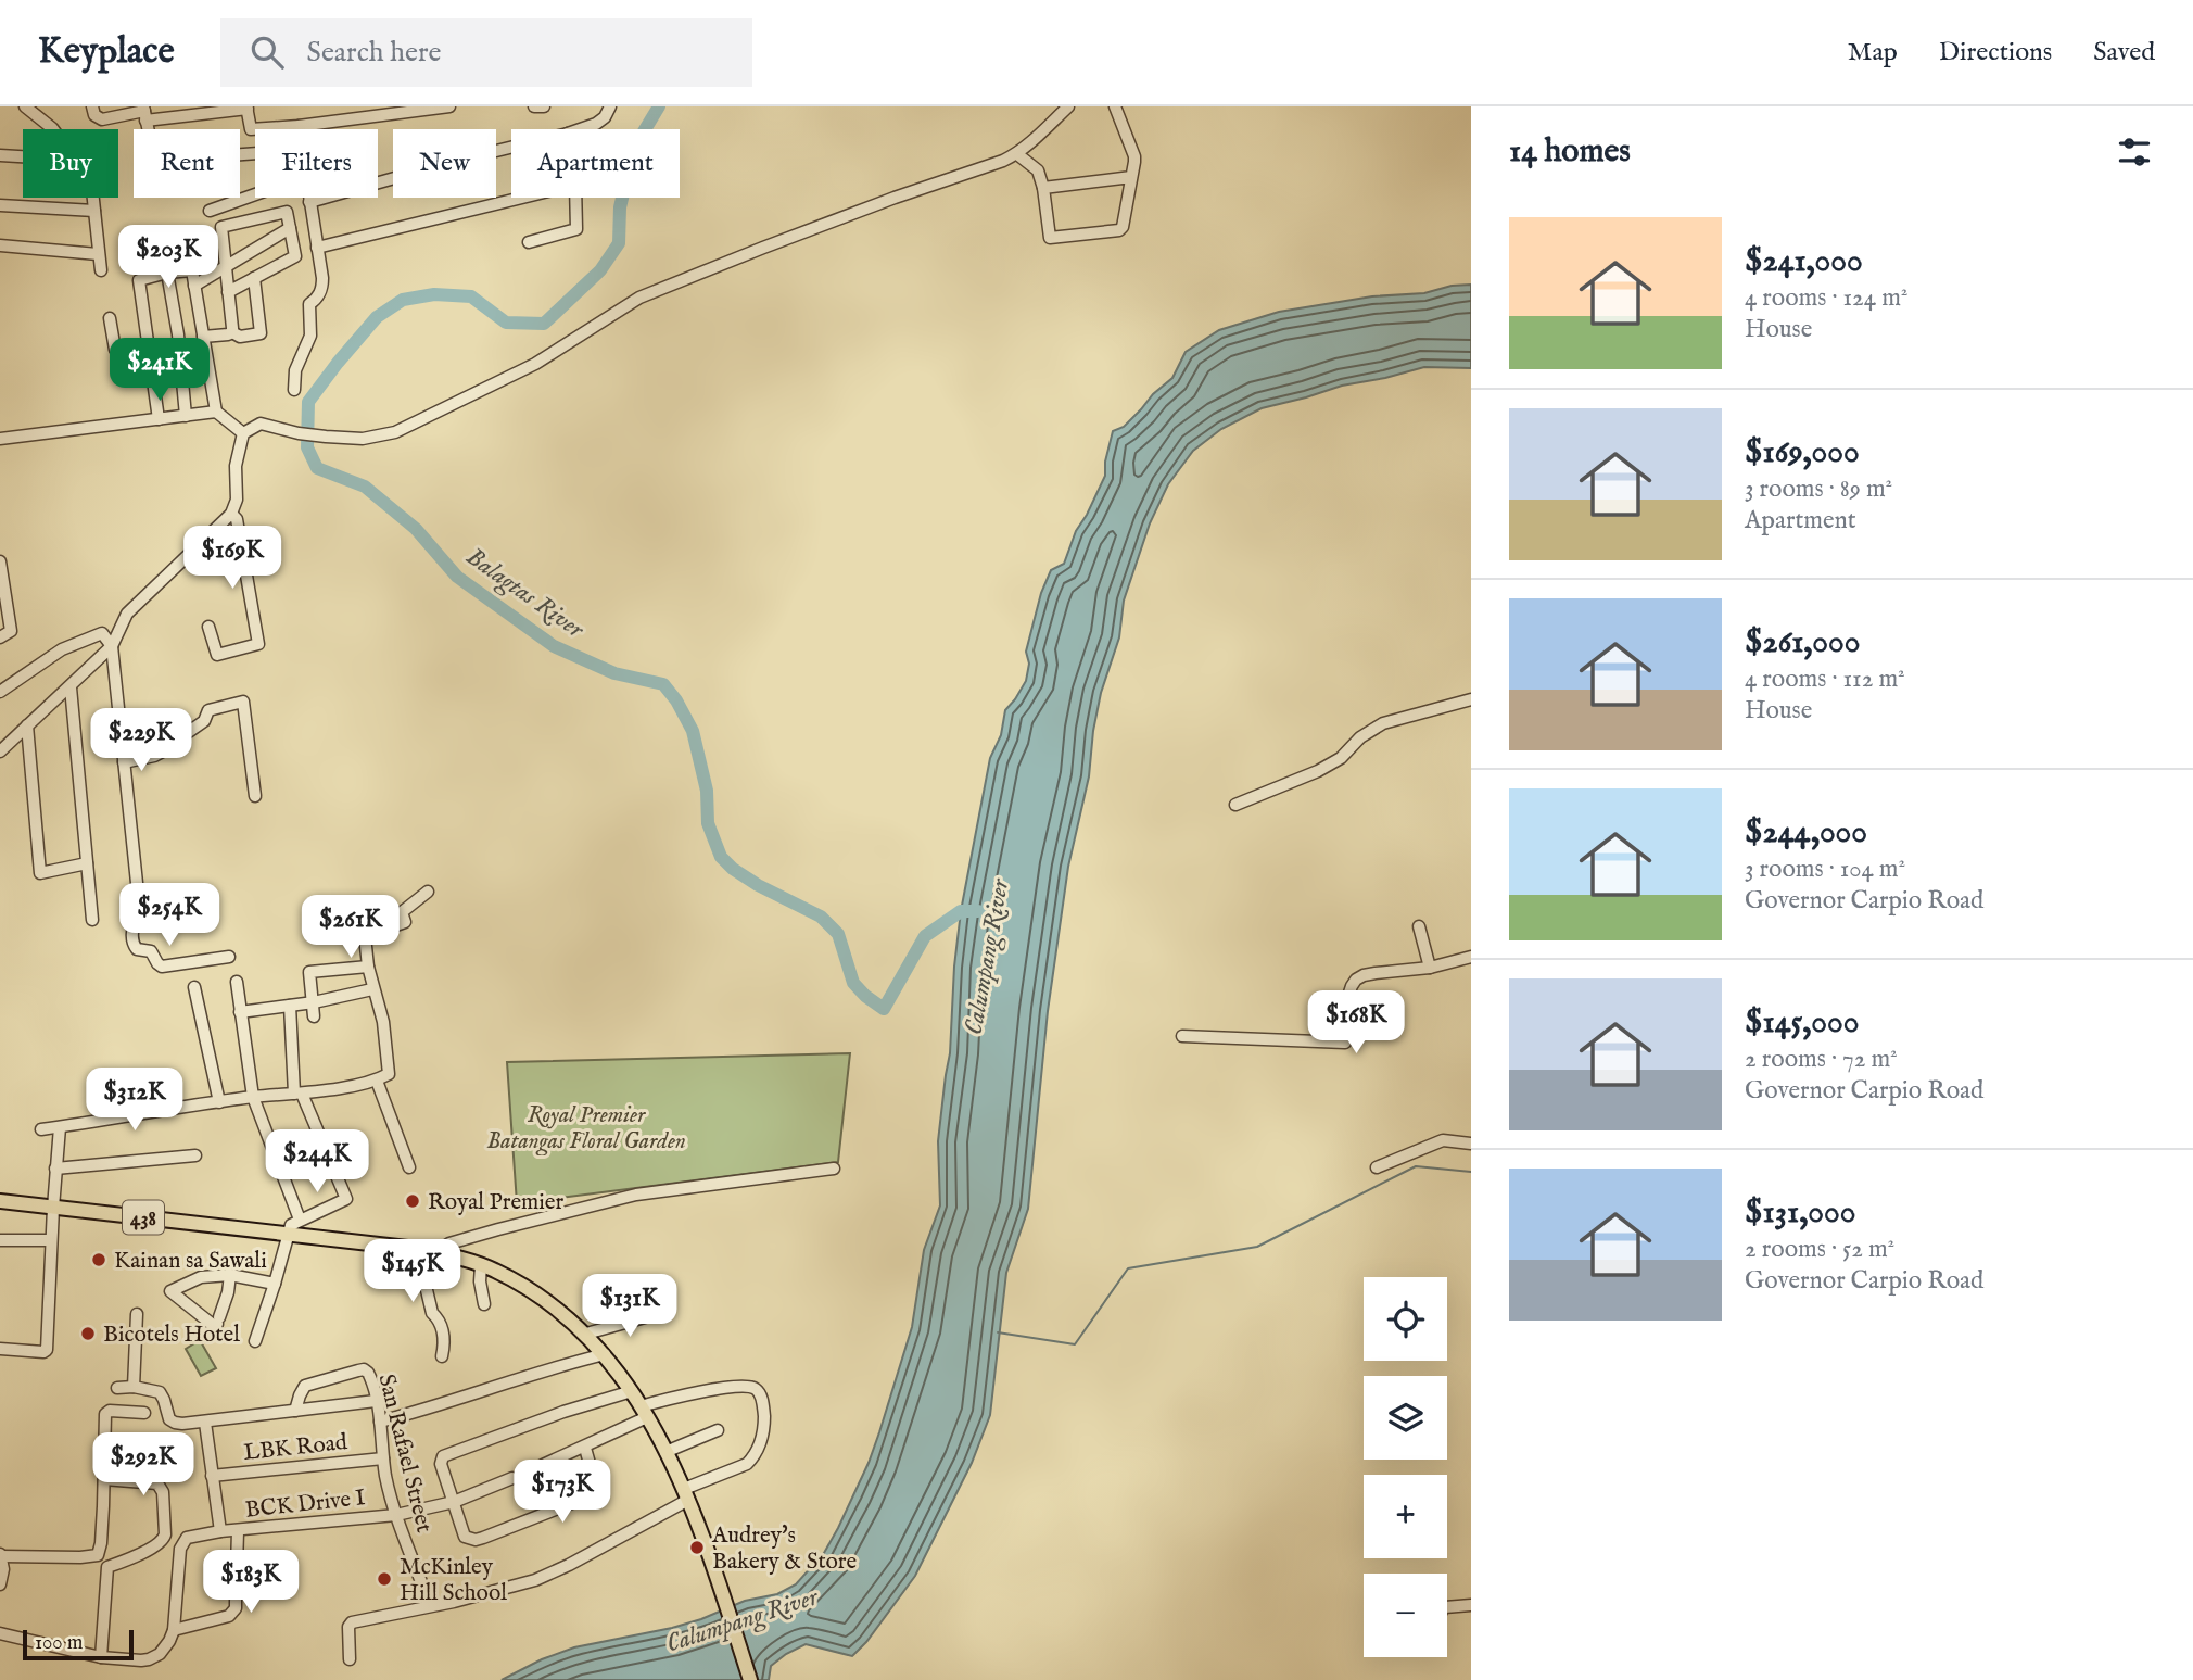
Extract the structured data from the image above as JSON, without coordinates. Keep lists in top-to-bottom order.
{
  "streets": {
    "main road": ["438"],
    "street": ["LBK Road", "San Rafael Street", "BCK Drive I"]
  },
  "crossings": [
    ["LBK Road", "San Rafael Street"],
    ["San Rafael Street", "BCK Drive I"]
  ],
  "water": ["Balagtas River", "Calumpang River"],
  "parks": ["Royal Premier Batangas Floral Garden"],
  "places": [
    "Royal Premier",
    "Kainan sa Sawali",
    "Bicotels Hotel",
    "Audrey's Bakery & Store",
    "McKinley Hill School"
  ],
  "scale_bar": "100 m",
  "page": {
    "header": "Keyplace",
    "search": "Search here",
    "nav": ["Map", "Directions", "Saved"],
    "heading": "14 homes",
    "chip": [
      "Buy",
      "Rent",
      "Filters",
      "New",
      "Apartment"
    ],
    "list": [
      {
        "name": "$241,000",
        "note": "4 rooms · 124 m² · House"
      },
      {
        "name": "$169,000",
        "note": "3 rooms · 89 m² · Apartment"
      },
      {
        "name": "$261,000",
        "note": "4 rooms · 112 m² · House"
      },
      {
        "name": "$244,000",
        "note": "3 rooms · 104 m² · Governor Carpio Road"
      },
      {
        "name": "$145,000",
        "note": "2 rooms · 72 m² · Governor Carpio Road"
      },
      {
        "name": "$131,000",
        "note": "2 rooms · 52 m² · Governor Carpio Road"
      }
    ],
    "price": [
      "$203K",
      "$241K",
      "$169K",
      "$229K",
      "$254K",
      "$261K",
      "$168K",
      "$312K",
      "$244K",
      "$145K",
      "$131K",
      "$292K",
      "$173K",
      "$183K"
    ],
    "map_buttons": ["+", "−"],
    "scale": "100 m"
  }
}
